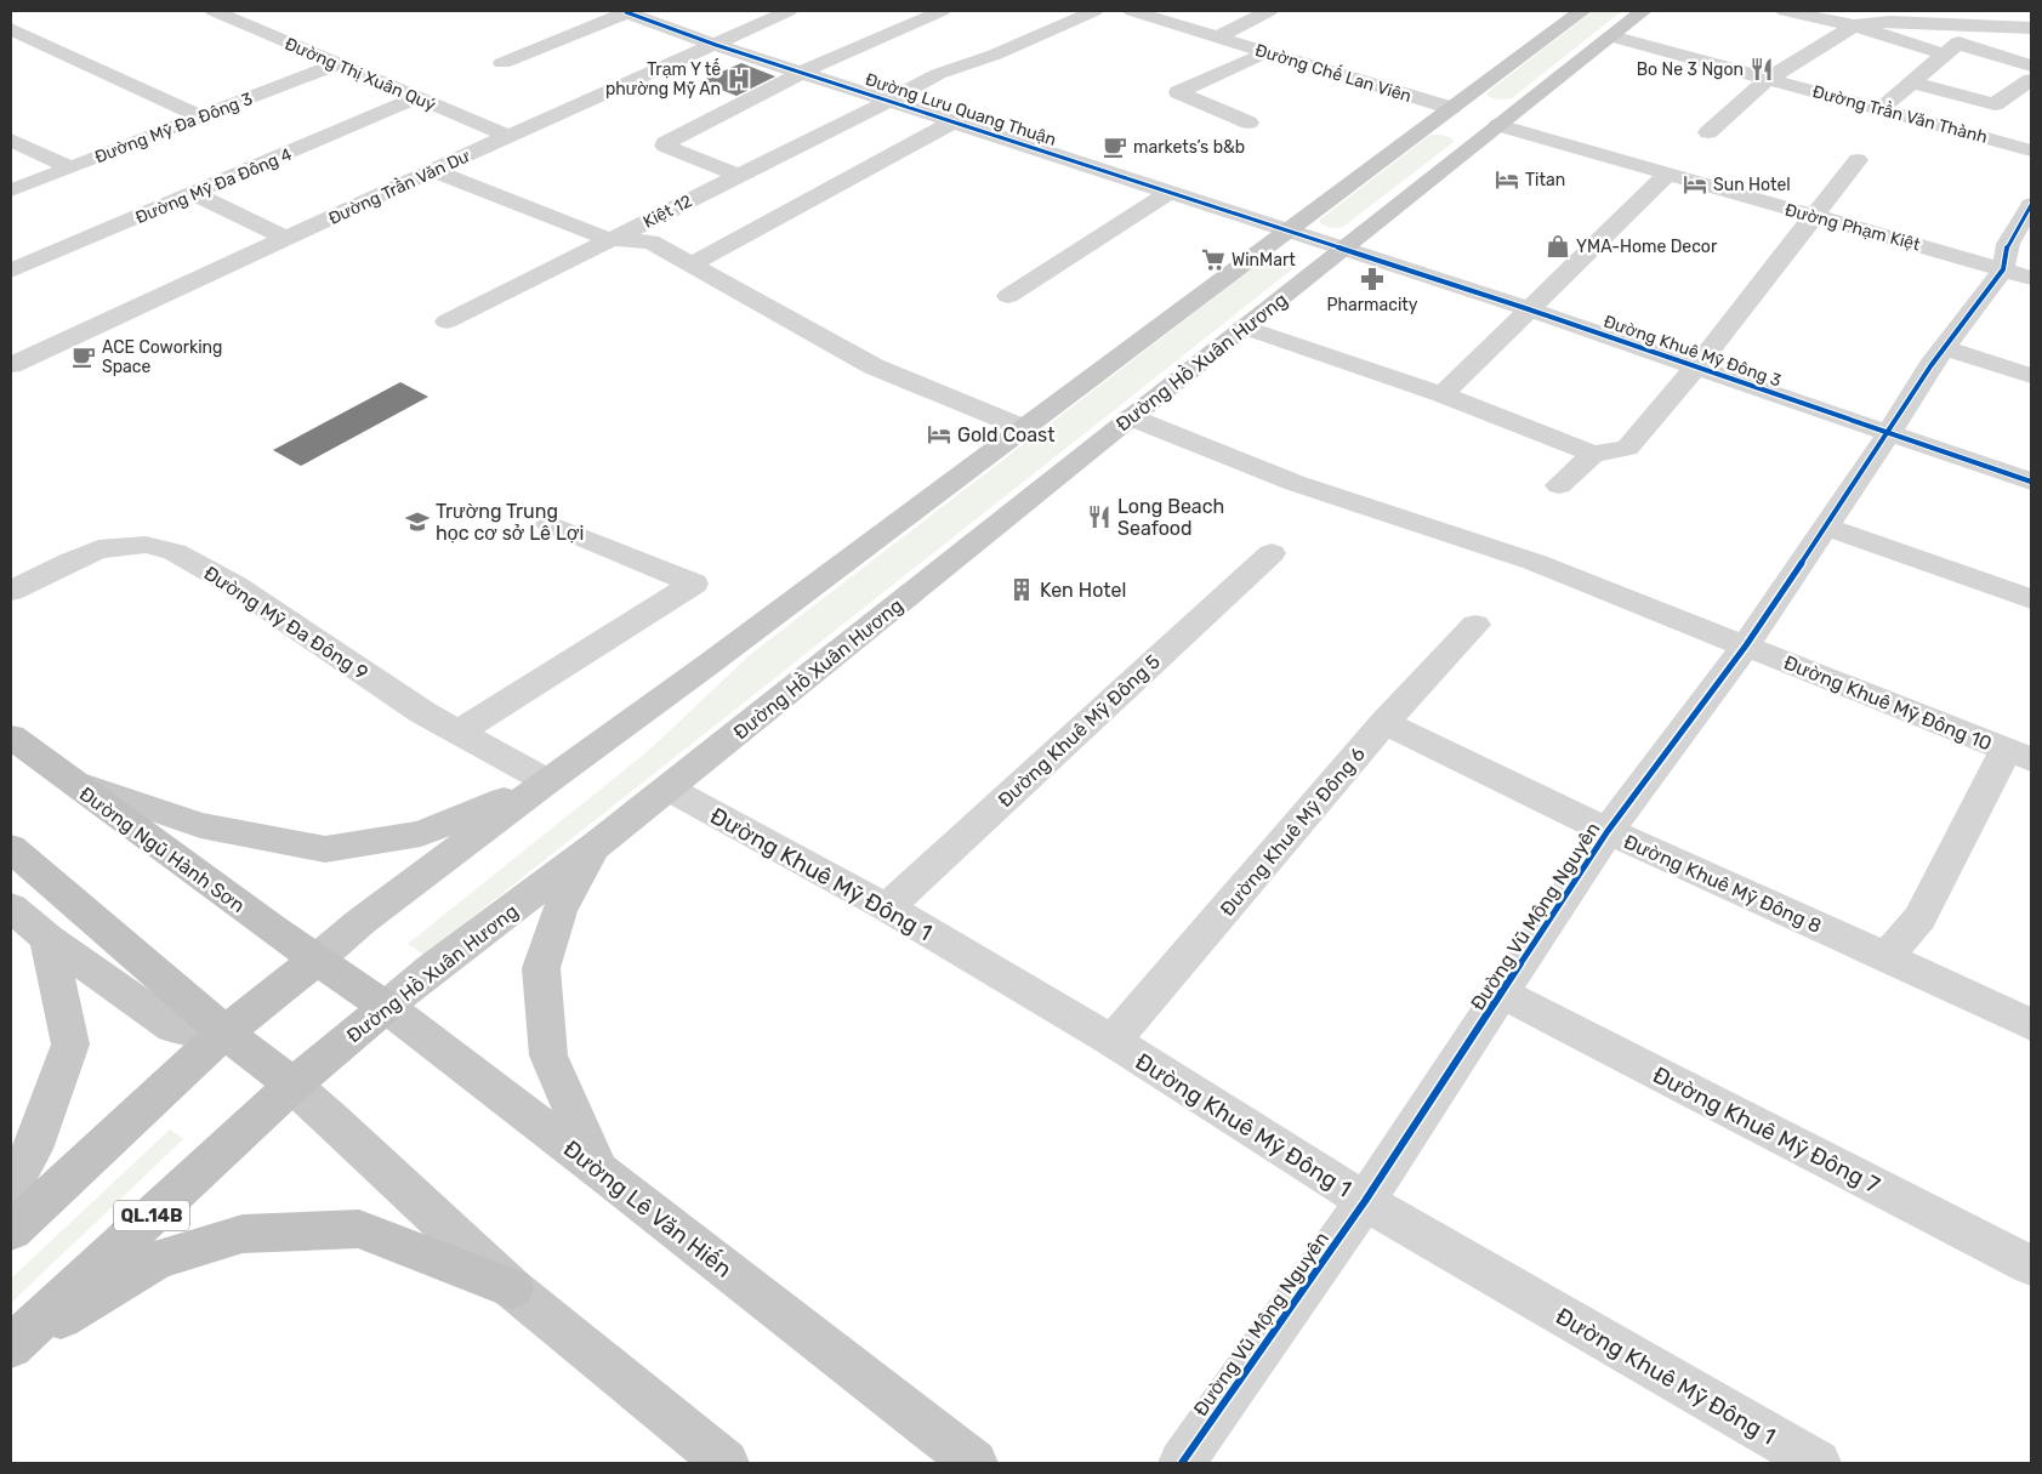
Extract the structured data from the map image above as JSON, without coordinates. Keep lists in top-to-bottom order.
{
  "streets": {
    "highway": [
      "Đường Hồ Xuân Hương",
      "Đường Ngũ Hành Sơn",
      "Đường Lê Văn Hiến",
      "QL.14B"
    ],
    "street": [
      "Đường Chế Lan Viên",
      "Đường Thị Xuân Quý",
      "Đường Lưu Quang Thuận",
      "Đường Trần Văn Thành",
      "Đường Mỹ Đa Đông 3",
      "Đường Mỹ Đa Đông 4",
      "Đường Trần Văn Dư",
      "Kiệt 12",
      "Đường Phạm Kiệt",
      "Đường Khuê Mỹ Đông 3",
      "Đường Mỹ Đa Đông 9",
      "Đường Khuê Mỹ Đông 10",
      "Đường Khuê Mỹ Đông 5",
      "Đường Khuê Mỹ Đông 6",
      "Đường Khuê Mỹ Đông 1",
      "Đường Khuê Mỹ Đông 8",
      "Đường Vũ Mộng Nguyên",
      "Đường Khuê Mỹ Đông 7"
    ]
  },
  "crossings": [
    ["Đường Thị Xuân Quý", "Đường Mỹ Đa Đông 3"],
    ["Đường Thị Xuân Quý", "Đường Mỹ Đa Đông 4"],
    ["Đường Thị Xuân Quý", "Đường Trần Văn Dư"],
    ["Đường Lưu Quang Thuận", "Đường Trần Văn Dư"],
    ["Đường Lưu Quang Thuận", "Kiệt 12"],
    ["Đường Lưu Quang Thuận", "Đường Khuê Mỹ Đông 3"],
    ["Đường Lưu Quang Thuận", "Đường Hồ Xuân Hương"],
    ["Đường Trần Văn Thành", "Đường Hồ Xuân Hương"],
    ["Đường Phạm Kiệt", "Đường Hồ Xuân Hương"],
    ["Đường Phạm Kiệt", "Đường Vũ Mộng Nguyên"],
    ["Đường Khuê Mỹ Đông 3", "Đường Hồ Xuân Hương"],
    ["Đường Khuê Mỹ Đông 3", "Đường Vũ Mộng Nguyên"],
    ["Đường Hồ Xuân Hương", "Đường Khuê Mỹ Đông 10"],
    ["Đường Hồ Xuân Hương", "Đường Khuê Mỹ Đông 1"],
    ["Đường Hồ Xuân Hương", "Đường Lê Văn Hiến"],
    ["Đường Khuê Mỹ Đông 10", "Đường Vũ Mộng Nguyên"],
    ["Đường Khuê Mỹ Đông 5", "Đường Khuê Mỹ Đông 1"],
    ["Đường Khuê Mỹ Đông 6", "Đường Khuê Mỹ Đông 1"],
    ["Đường Khuê Mỹ Đông 6", "Đường Khuê Mỹ Đông 8"],
    ["Đường Ngũ Hành Sơn", "Đường Lê Văn Hiến"],
    ["Đường Khuê Mỹ Đông 1", "Đường Vũ Mộng Nguyên"],
    ["Đường Khuê Mỹ Đông 8", "Đường Vũ Mộng Nguyên"],
    ["Đường Vũ Mộng Nguyên", "Đường Khuê Mỹ Đông 7"]
  ],
  "places": {
    "restaurant": ["Bo Ne 3 Ngon", "Long Beach Seafood"],
    "hospital": ["Trạm Y tế phường Mỹ An"],
    "cafe": ["markets’s b&b", "ACE Coworking Space"],
    "hotel": ["Titan", "Sun Hotel", "Gold Coast"],
    "shop": ["YMA-Home Decor"],
    "supermarket": ["WinMart"],
    "pharmacy": ["Pharmacity"],
    "school or university": ["Trường Trung học cơ sở Lê Lợi"],
    "building": ["Ken Hotel"]
  }
}
